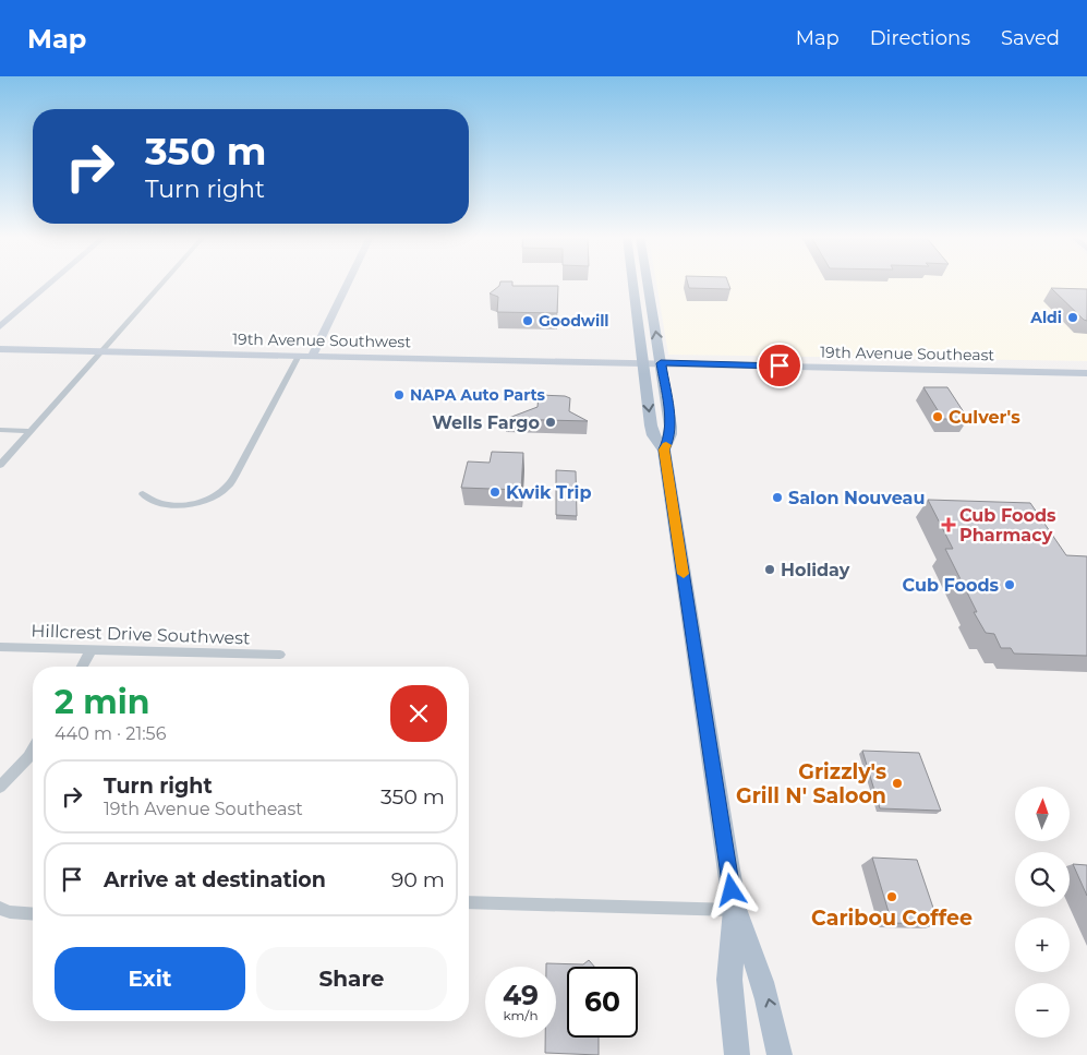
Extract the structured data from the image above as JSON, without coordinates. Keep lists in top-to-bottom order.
{
  "streets": {
    "main road": ["19th Avenue Southwest", "19th Avenue Southeast"],
    "street": ["Hillcrest Drive Southwest"]
  },
  "crossings": [
    ["19th Avenue Southwest", "19th Avenue Southeast"]
  ],
  "places": {
    "other": [
      "Aldi",
      "Goodwill",
      "NAPA Auto Parts",
      "Culver's",
      "Wells Fargo",
      "Kwik Trip",
      "Salon Nouveau",
      "Holiday",
      "Cub Foods",
      "Grizzly's Grill N' Saloon",
      "Caribou Coffee"
    ],
    "health": ["Cub Foods Pharmacy"]
  },
  "north": "top",
  "page": {
    "header": "Map",
    "nav": ["Map", "Directions", "Saved"],
    "turn": ["350 m", "Turn right"],
    "heading": ["2 min", "440 m · 21:56"],
    "list": [
      {
        "name": "Turn right",
        "note": "19th Avenue Southeast",
        "value": "350 m"
      },
      {
        "name": "Arrive at destination",
        "value": "90 m"
      }
    ],
    "map_buttons": ["+", "−"],
    "buttons": ["Exit", "Share"],
    "speed": "49 km/h",
    "limit": "60"
  }
}
